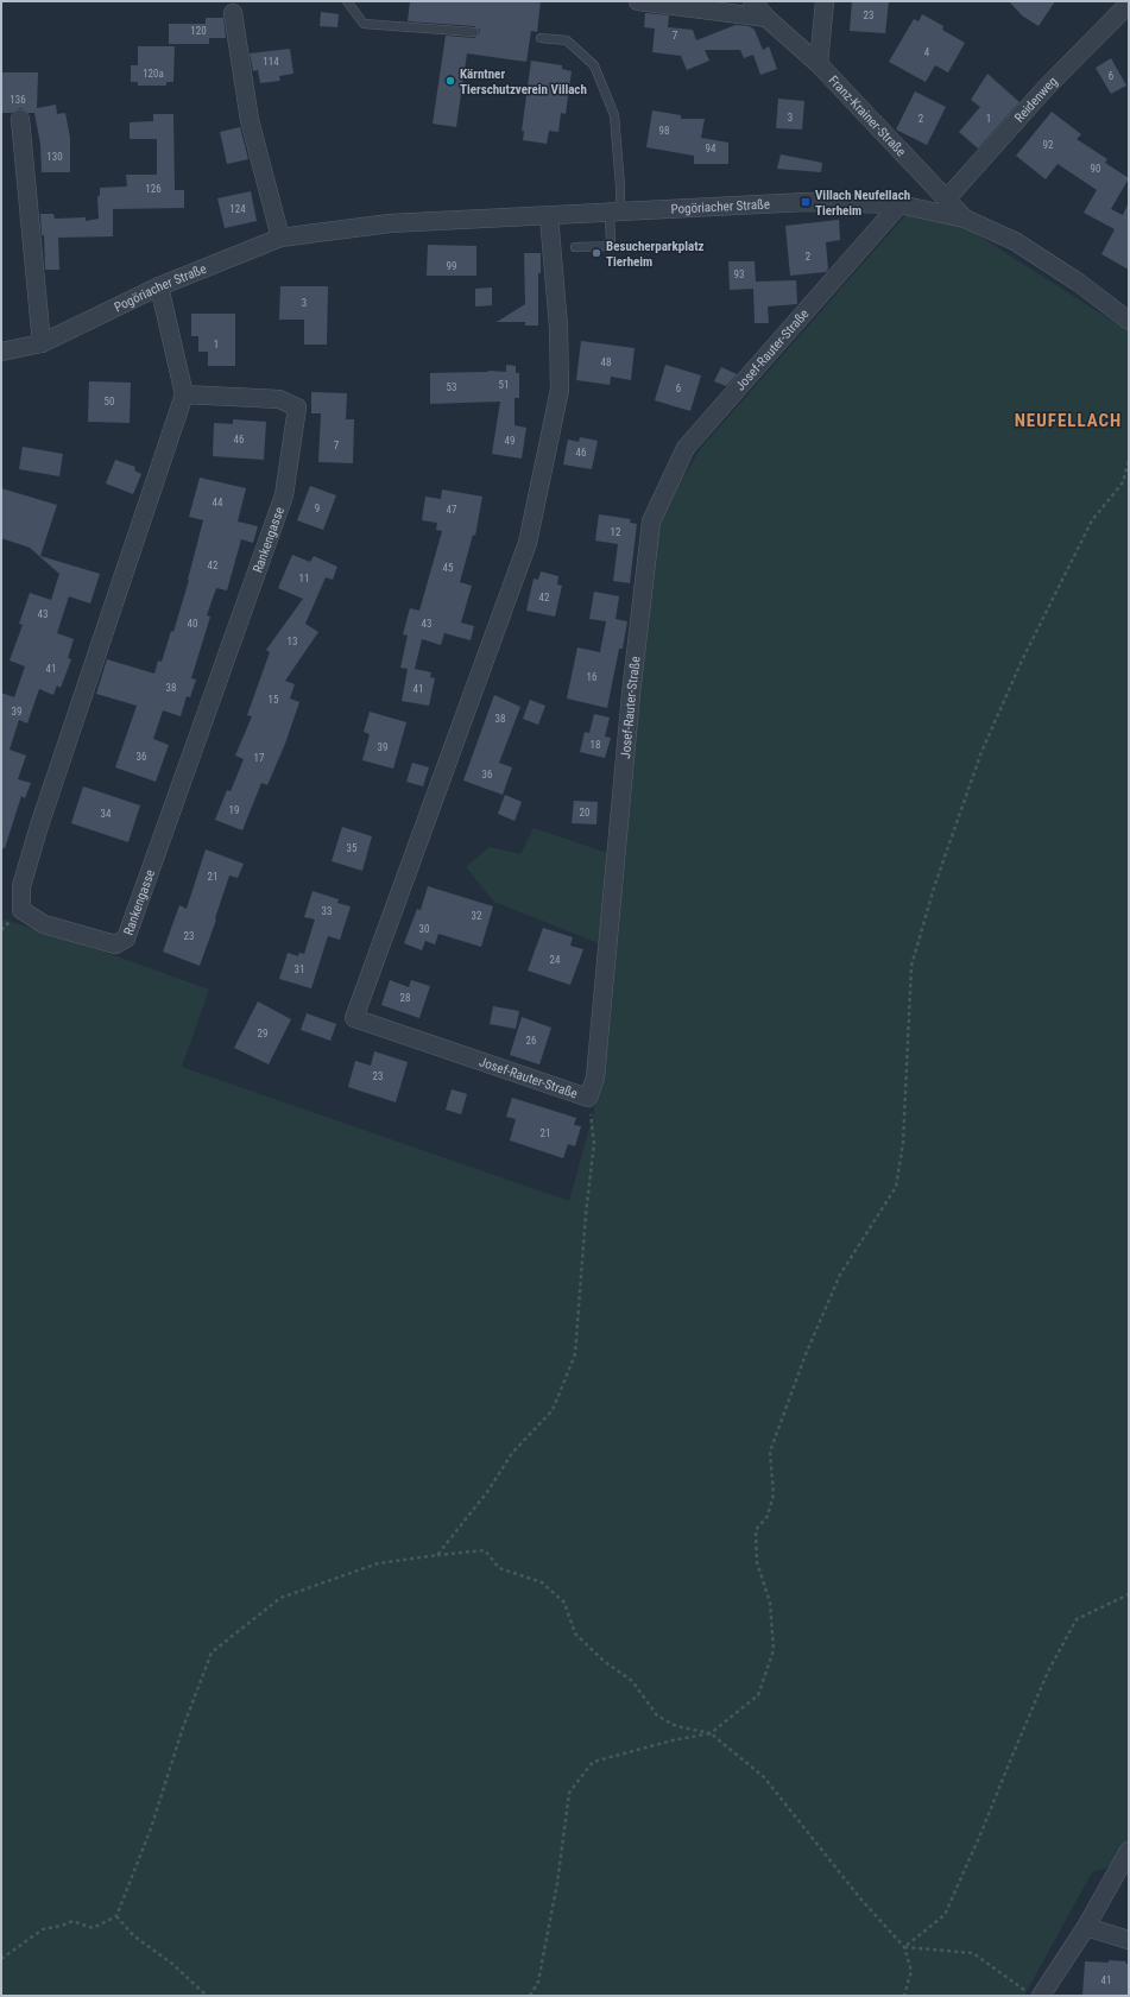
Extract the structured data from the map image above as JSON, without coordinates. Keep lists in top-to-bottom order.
{
  "streets": {
    "street": [
      "Reidenweg",
      "Franz-Krainer-Straße",
      "Pogöriacher Straße",
      "Josef-Rauter-Straße",
      "Rankengasse"
    ]
  },
  "crossings": [
    ["Reidenweg", "Franz-Krainer-Straße"],
    ["Franz-Krainer-Straße", "Pogöriacher Straße"],
    ["Pogöriacher Straße", "Josef-Rauter-Straße"]
  ],
  "districts": ["NEUFELLACH"],
  "places": {
    "other": ["Kärntner Tierschutzverein Villach", "Besucherparkplatz Tierheim"],
    "transit": ["Villach Neufellach Tierheim"]
  },
  "house_numbers": [
    "23",
    "120",
    "7",
    "4",
    "114",
    "120a",
    "6",
    "136",
    "3",
    "2",
    "1",
    "98",
    "92",
    "94",
    "130",
    "90",
    "126",
    "124",
    "2",
    "99",
    "93",
    "3",
    "1",
    "48",
    "51",
    "53",
    "6",
    "50",
    "46",
    "49",
    "7",
    "46",
    "44",
    "9",
    "47",
    "12",
    "42",
    "45",
    "11",
    "42",
    "43",
    "40",
    "43",
    "13",
    "41",
    "16",
    "38",
    "41",
    "15",
    "39",
    "38",
    "18",
    "39",
    "36",
    "17",
    "36",
    "19",
    "20",
    "34",
    "35",
    "21",
    "33",
    "32",
    "30",
    "23",
    "24",
    "31",
    "28",
    "29",
    "26",
    "23",
    "21",
    "41"
  ]
}
